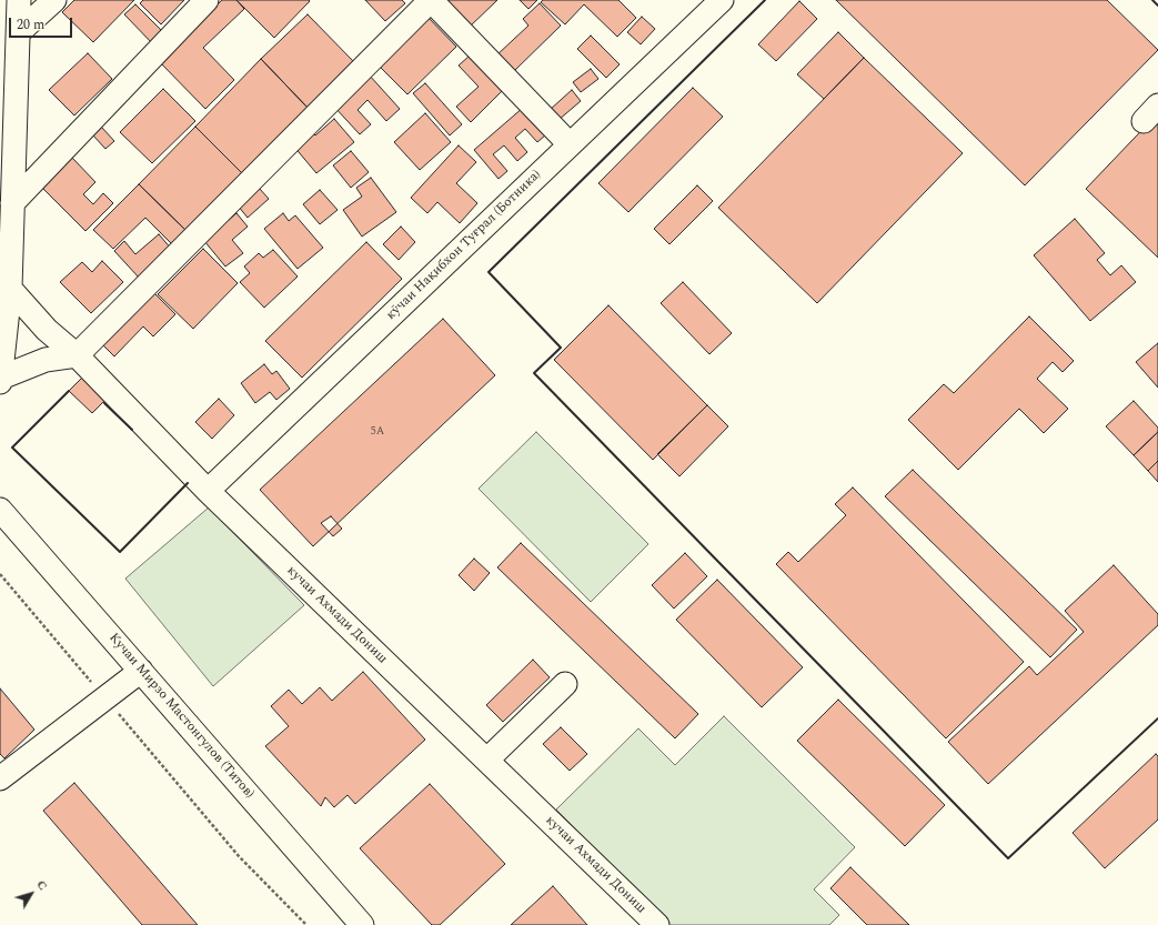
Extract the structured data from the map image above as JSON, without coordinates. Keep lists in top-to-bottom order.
{
  "streets": {
    "street": ["кӯчаи Нақибхон Туғрал (Ботника)", "кучаи Ахмади Дониш", "Кучаи Мирзо Мастонгулов (Титов)"]
  },
  "crossings": [
    ["кӯчаи Нақибхон Туғрал (Ботника)", "кучаи Ахмади Дониш"]
  ],
  "house_numbers": ["5А"],
  "scale_bar": "20 m",
  "north": "top right"
}
